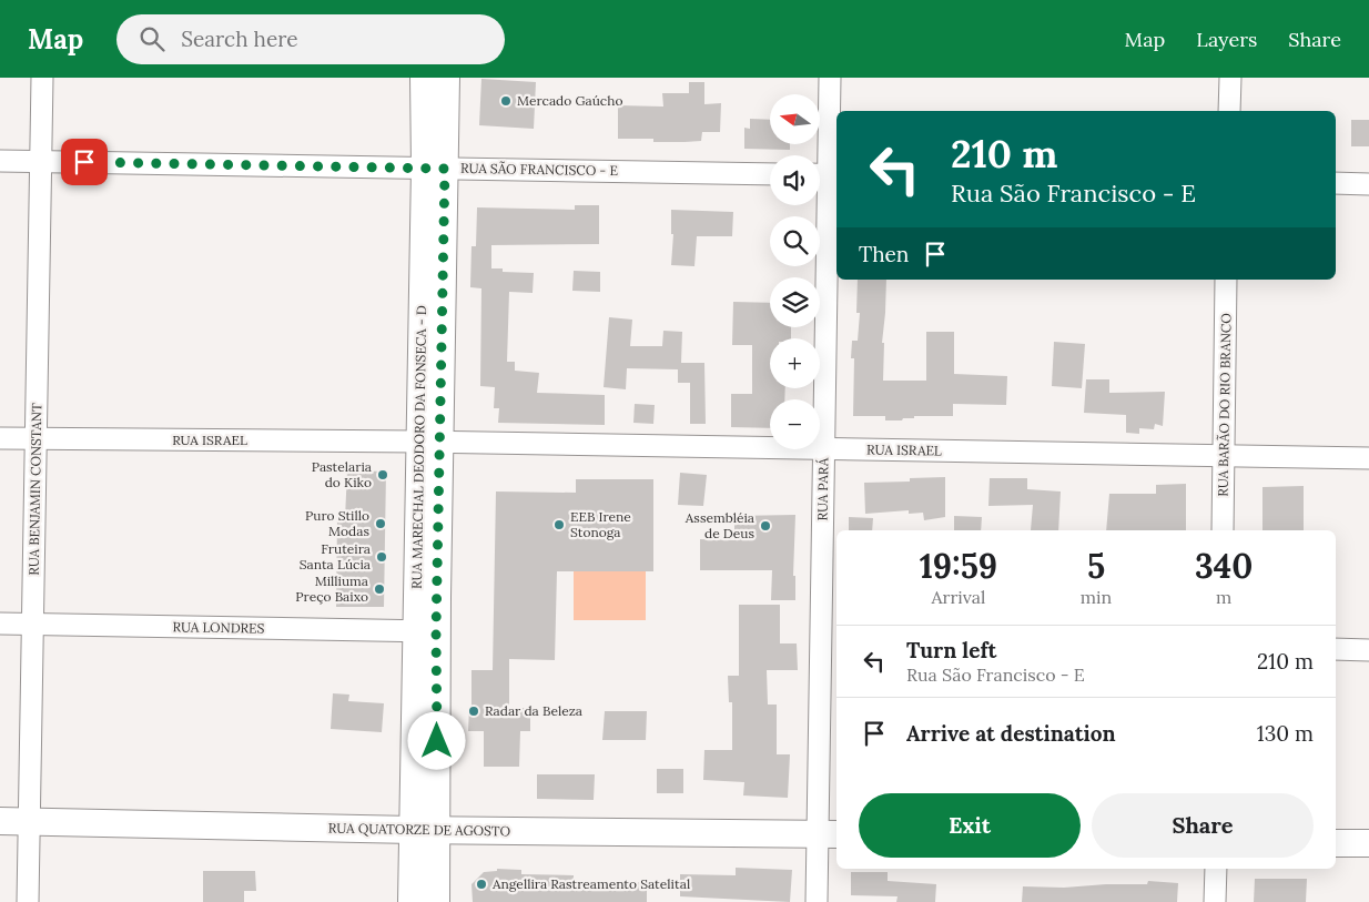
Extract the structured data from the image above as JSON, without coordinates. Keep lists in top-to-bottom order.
{
  "streets": {
    "street": [
      "RUA SÃO FRANCISCO - E",
      "RUA BARÃO DO RIO BRANCO",
      "RUA ISRAEL",
      "RUA MARECHAL DEODORO DA FONSECA - D",
      "RUA BENJAMIN CONSTANT",
      "RUA PARÁ",
      "RUA LONDRES",
      "RUA QUATORZE DE AGOSTO"
    ]
  },
  "crossings": [
    ["RUA SÃO FRANCISCO - E", "RUA MARECHAL DEODORO DA FONSECA - D"],
    ["RUA SÃO FRANCISCO - E", "RUA BENJAMIN CONSTANT"],
    ["RUA BARÃO DO RIO BRANCO", "RUA ISRAEL"],
    ["RUA ISRAEL", "RUA MARECHAL DEODORO DA FONSECA - D"],
    ["RUA ISRAEL", "RUA BENJAMIN CONSTANT"],
    ["RUA ISRAEL", "RUA PARÁ"],
    ["RUA MARECHAL DEODORO DA FONSECA - D", "RUA LONDRES"],
    ["RUA MARECHAL DEODORO DA FONSECA - D", "RUA QUATORZE DE AGOSTO"],
    ["RUA BENJAMIN CONSTANT", "RUA LONDRES"],
    ["RUA BENJAMIN CONSTANT", "RUA QUATORZE DE AGOSTO"],
    ["RUA PARÁ", "RUA QUATORZE DE AGOSTO"]
  ],
  "places": [
    "Mercado Gaúcho",
    "Pastelaria do Kiko",
    "Puro Stillo Modas",
    "EEB Irene Stonoga",
    "Assembléia de Deus",
    "Fruteira Santa Lúcia",
    "Milliuma Preço Baixo",
    "Radar da Beleza",
    "Angellira Rastreamento Satelital"
  ],
  "north": "left",
  "page": {
    "header": "Map",
    "search": "Search here",
    "nav": ["Map", "Layers", "Share"],
    "map_buttons": ["+", "−"],
    "turn": ["210 m", "Rua São Francisco - E"],
    "then": "Then",
    "eta": [
      "19:59",
      "Arrival",
      "5",
      "min",
      "340",
      "m"
    ],
    "list": [
      {
        "name": "Turn left",
        "note": "Rua São Francisco - E",
        "value": "210 m"
      },
      {
        "name": "Arrive at destination",
        "value": "130 m"
      }
    ],
    "buttons": ["Exit", "Share"]
  }
}
